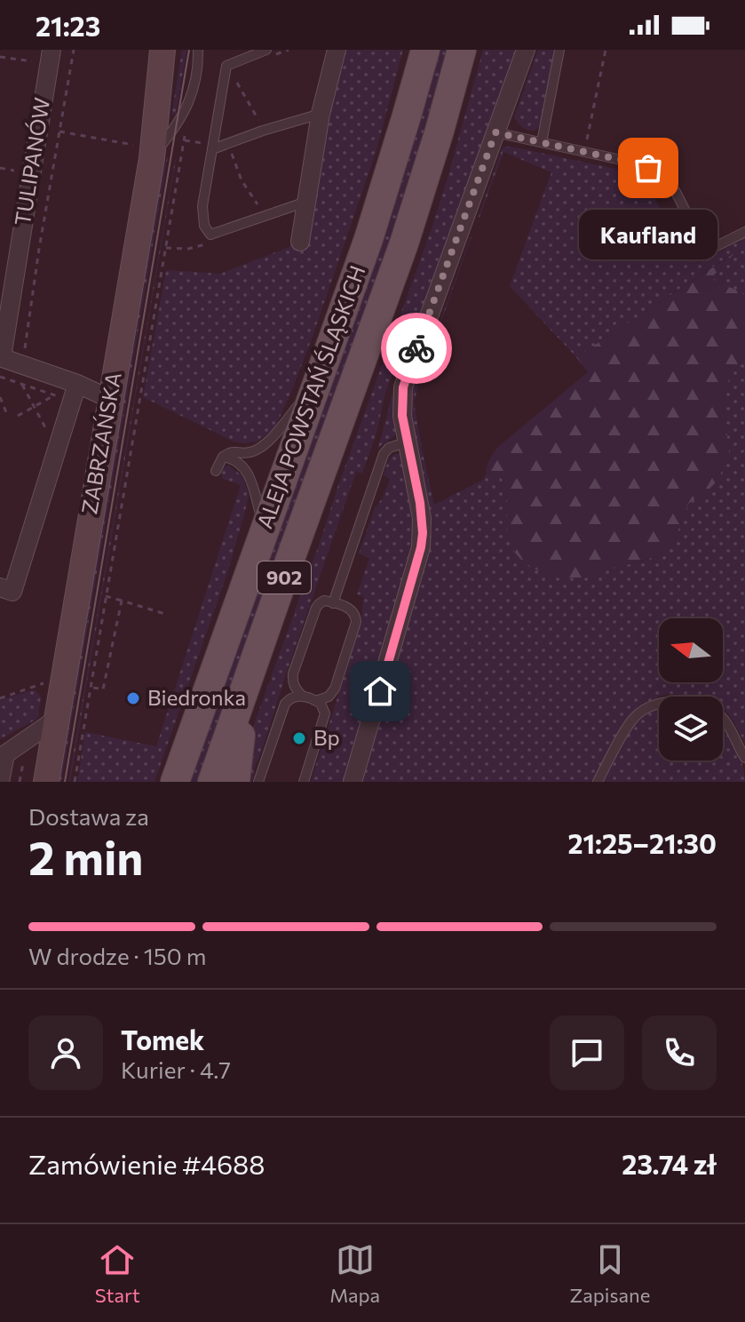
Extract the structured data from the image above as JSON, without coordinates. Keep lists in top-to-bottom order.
{
  "streets": {
    "main road": ["ALEJA POWSTAŃ ŚLĄSKICH", "902"],
    "street": ["TULIPANÓW", "ZABRZAŃSKA"]
  },
  "places": ["Kaufland", "Biedronka", "Bp"],
  "north": "left",
  "page": {
    "status": "21:23",
    "bubble": "Kaufland",
    "heading": ["2 min", "Dostawa za", "21:25–21:30"],
    "panel": [
      "Tomek",
      "Kurier · 4.7",
      "Zamówienie #4688",
      "23.74 zł"
    ],
    "bar": "W drodze · 150 m",
    "tabs": ["Start", "Mapa", "Zapisane"]
  }
}
